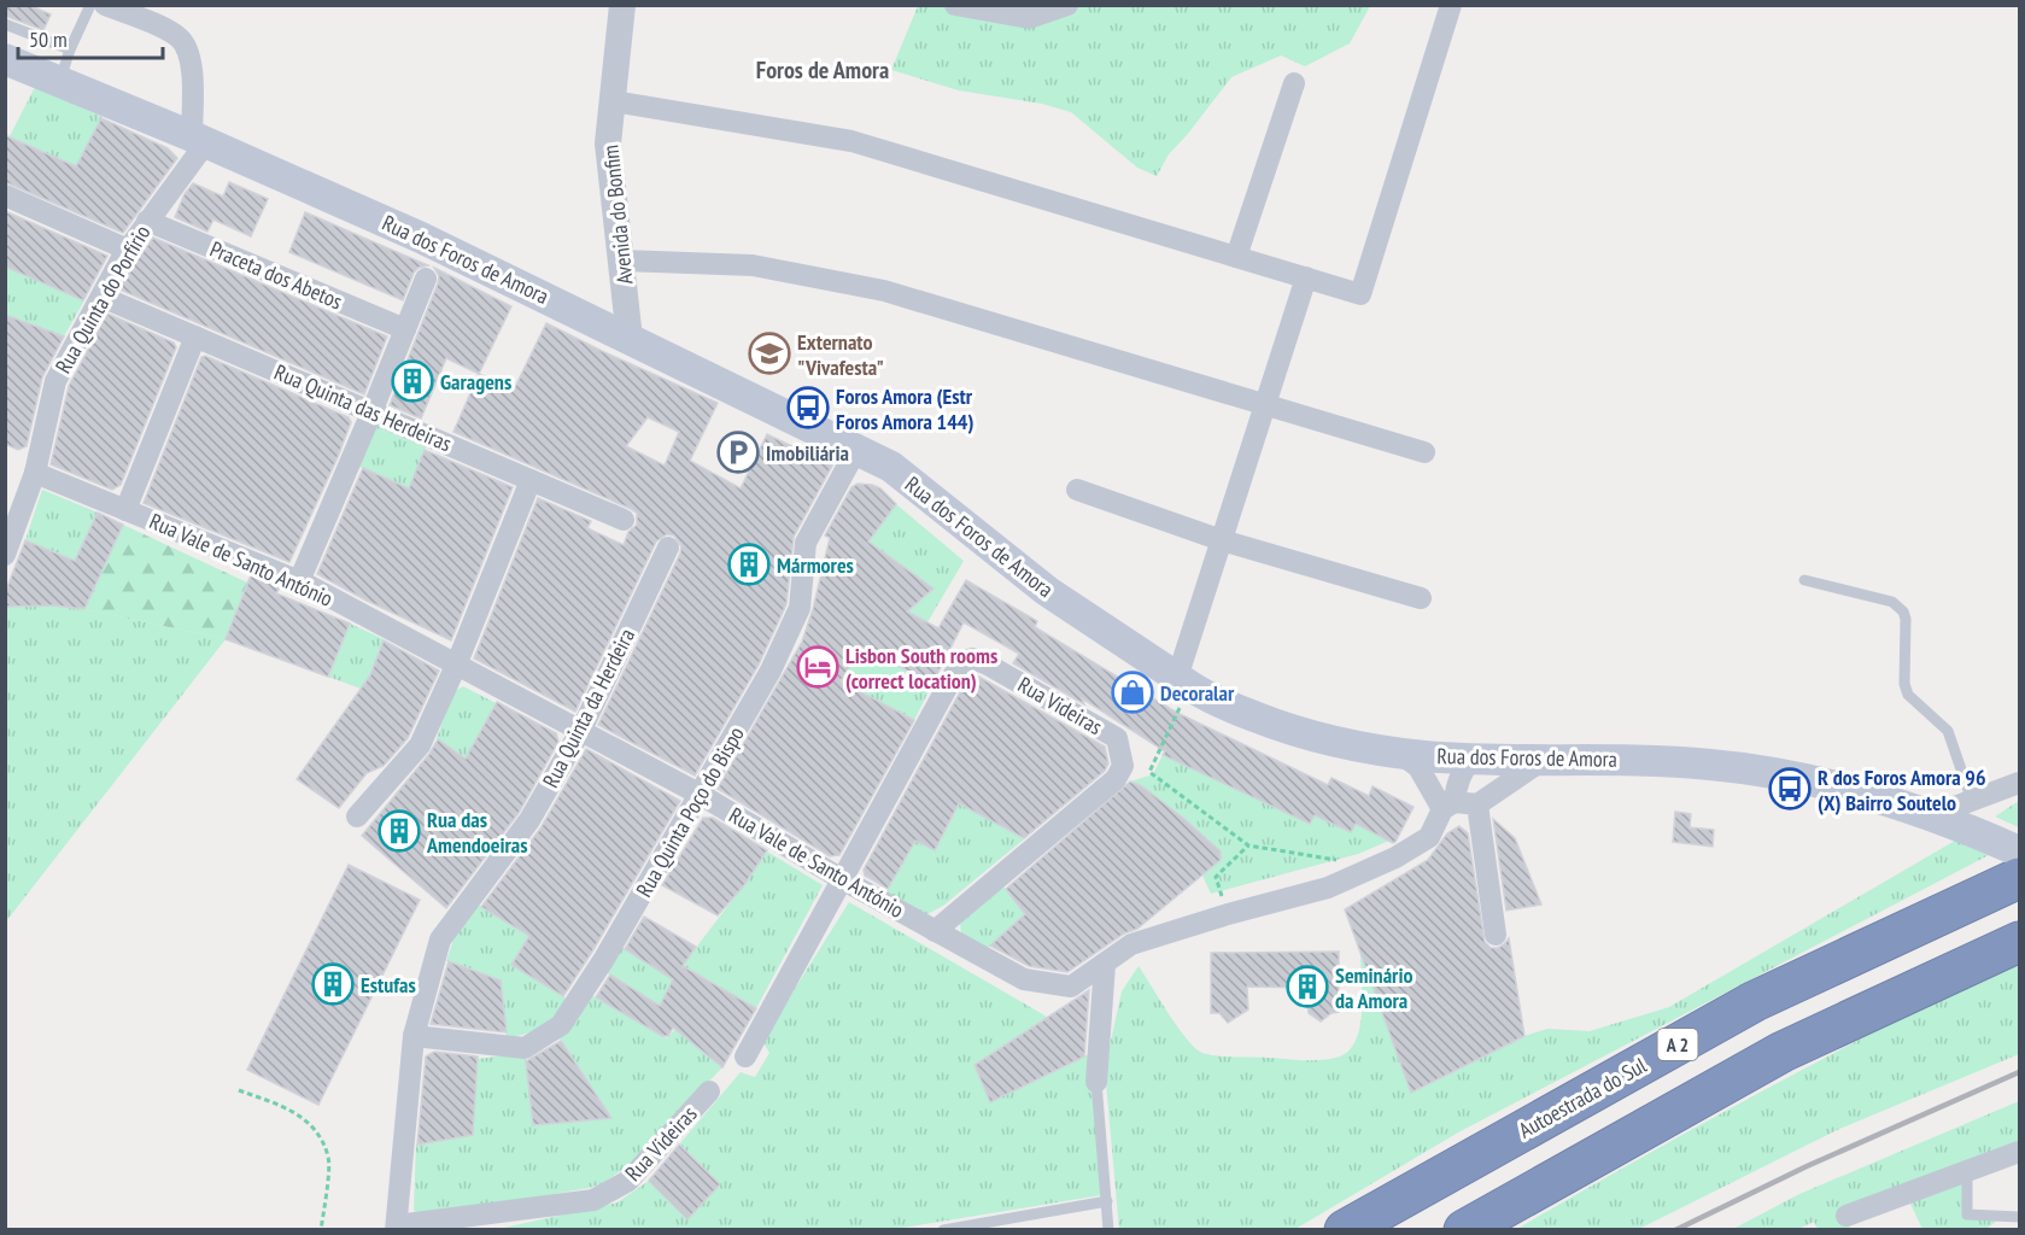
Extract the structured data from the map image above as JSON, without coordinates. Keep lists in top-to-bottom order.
{
  "streets": {
    "highway": ["A 2", "Autoestrada do Sul"],
    "main road": ["Rua dos Foros de Amora"],
    "street": [
      "Avenida do Bonfim",
      "Praceta dos Abetos",
      "Rua Quinta do Porfírio",
      "Rua Quinta das Herdeiras",
      "Rua Vale de Santo António",
      "Rua Videiras",
      "Rua Quinta da Herdeira",
      "Rua Quinta Poço do Bispo"
    ]
  },
  "crossings": [
    ["Avenida do Bonfim", "Rua dos Foros de Amora"],
    ["Rua dos Foros de Amora", "Rua Quinta do Porfírio"],
    ["Rua dos Foros de Amora", "Rua Quinta Poço do Bispo"],
    ["Praceta dos Abetos", "Rua Quinta do Porfírio"],
    ["Rua Quinta do Porfírio", "Rua Quinta das Herdeiras"],
    ["Rua Quinta do Porfírio", "Rua Vale de Santo António"],
    ["Rua Vale de Santo António", "Rua Videiras"],
    ["Rua Vale de Santo António", "Rua Quinta da Herdeira"],
    ["Rua Vale de Santo António", "Rua Quinta Poço do Bispo"],
    ["Rua Videiras", "Rua Quinta da Herdeira"],
    ["Rua Quinta da Herdeira", "Rua Quinta Poço do Bispo"]
  ],
  "districts": ["Foros de Amora"],
  "places": {
    "school or university": ["Externato \"Vivafesta\""],
    "building": [
      "Garagens",
      "Mármores",
      "Rua das Amendoeiras",
      "Estufas",
      "Seminário da Amora"
    ],
    "bus stop": ["Foros Amora (Estr Foros Amora 144)", "R dos Foros Amora 96 (X) Bairro Soutelo"],
    "parking": ["Imobiliária"],
    "hotel": ["Lisbon South rooms (correct location)"],
    "shop": ["Decoralar"]
  },
  "scale_bar": "50 m"
}
